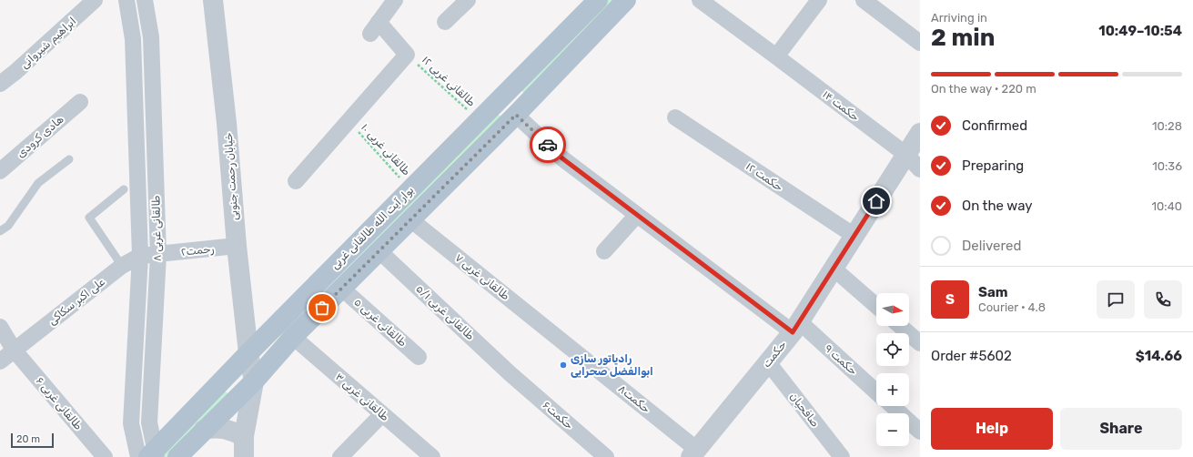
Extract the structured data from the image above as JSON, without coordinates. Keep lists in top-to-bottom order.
{
  "streets": {
    "main road": ["بوار آیت الله طالقانی غربی"],
    "street": [
      "ابراهیم شیروانی",
      "حکمت ۱۴",
      "هادی کرودی",
      "خیابان رحمت جنوبی",
      "حکمت ۱۲",
      "طالقانی غربی ۸",
      "رحمت۲",
      "طالقانی غربی ۷",
      "علی اکبر سکاکی",
      "طالقانی غربی ۵/۱",
      "طالقانی غربی ۵",
      "حکمت",
      "حکمت ۹",
      "طالقانی غربی ۳",
      "حکمت۸",
      "طالقانی غربی ۶",
      "صافحیان",
      "حکمت۶"
    ],
    "path": ["طالقانی غربی ۱۲", "طالقانی غربی ۱۰"]
  },
  "crossings": [
    ["طالقانی غربی ۱۲", "بوار آیت الله طالقانی غربی"],
    ["حکمت ۱۴", "حکمت"],
    ["طالقانی غربی ۱۰", "بوار آیت الله طالقانی غربی"],
    ["خیابان رحمت جنوبی", "بوار آیت الله طالقانی غربی"],
    ["خیابان رحمت جنوبی", "رحمت۲"],
    ["حکمت ۱۲", "حکمت"],
    ["بوار آیت الله طالقانی غربی", "طالقانی غربی ۸"],
    ["بوار آیت الله طالقانی غربی", "طالقانی غربی ۷"],
    ["بوار آیت الله طالقانی غربی", "طالقانی غربی ۵/۱"],
    ["بوار آیت الله طالقانی غربی", "طالقانی غربی ۵"],
    ["بوار آیت الله طالقانی غربی", "حکمت ۹"],
    ["بوار آیت الله طالقانی غربی", "طالقانی غربی ۳"],
    ["طالقانی غربی ۸", "رحمت۲"],
    ["طالقانی غربی ۸", "علی اکبر سکاکی"],
    ["رحمت۲", "علی اکبر سکاکی"],
    ["طالقانی غربی ۷", "حکمت۸"],
    ["علی اکبر سکاکی", "طالقانی غربی ۶"],
    ["طالقانی غربی ۵/۱", "حکمت۶"],
    ["حکمت", "حکمت ۹"],
    ["حکمت", "حکمت۸"],
    ["حکمت", "صافحیان"]
  ],
  "places": ["رادیاتور سازی ابوالفضل صحرایی"],
  "scale_bar": "20 m",
  "north": "right",
  "page": {
    "heading": ["2 min", "Arriving in", "10:49–10:54"],
    "panel": [
      "Sam",
      "Courier · 4.8",
      "Order #5602",
      "$14.66"
    ],
    "bar": "On the way · 220 m",
    "list": [
      ["Confirmed", "10:28"],
      ["Preparing", "10:36"],
      ["On the way", "10:40"],
      "Delivered"
    ],
    "round": "S",
    "map_buttons": ["+", "−"],
    "buttons": ["Help", "Share"],
    "scale": "20 m"
  }
}
